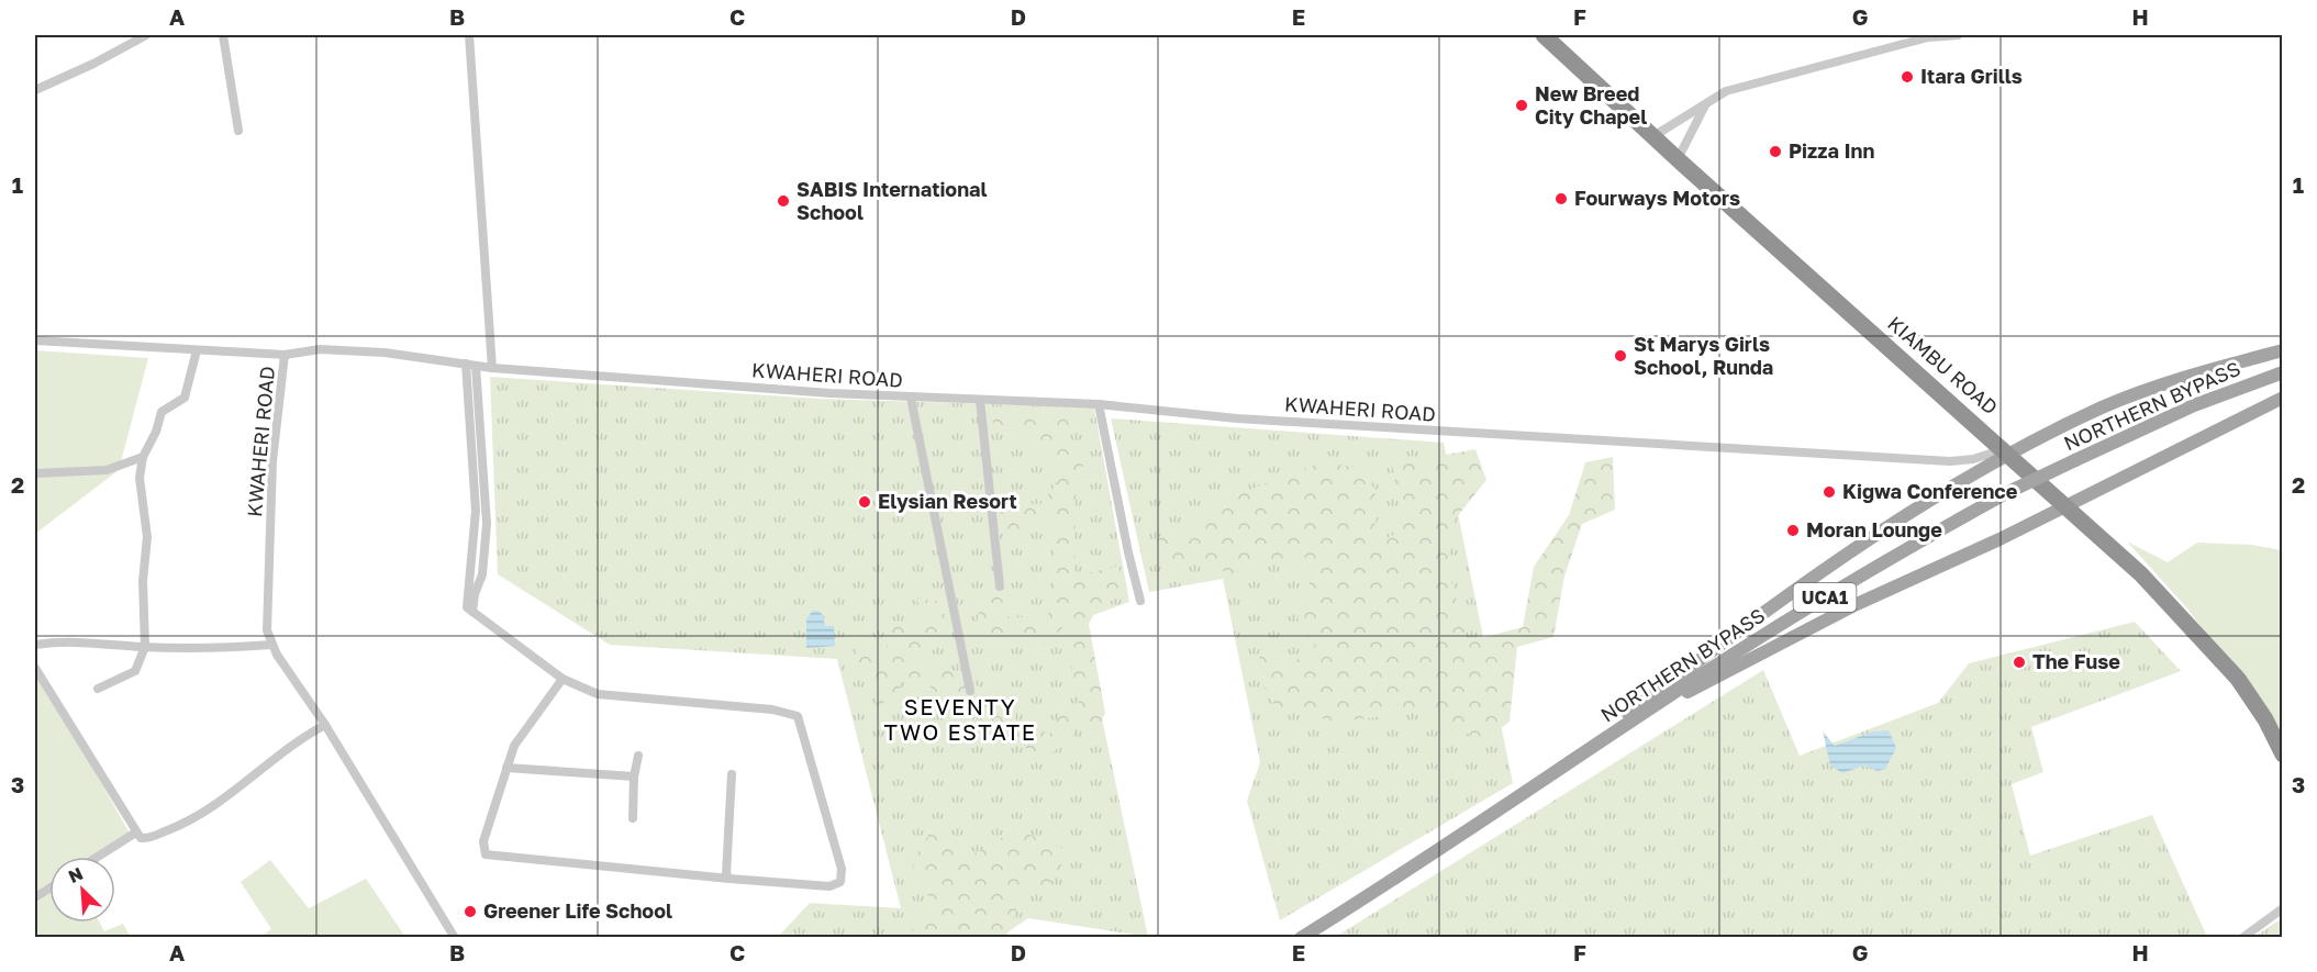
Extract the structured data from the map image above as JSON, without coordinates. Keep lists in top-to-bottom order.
{
  "streets": {
    "highway": ["KIAMBU ROAD"],
    "main road": ["NORTHERN BYPASS", "UCA1"],
    "street": ["KWAHERI ROAD"]
  },
  "crossings": [
    ["KIAMBU ROAD", "KWAHERI ROAD"]
  ],
  "districts": ["SEVENTY TWO ESTATE"],
  "places": [
    "Itara Grills",
    "New Breed City Chapel",
    "Pizza Inn",
    "Fourways Motors",
    "SABIS International School",
    "St Marys Girls School, Runda",
    "Kigwa Conference",
    "Elysian Resort",
    "Moran Lounge",
    "The Fuse",
    "Greener Life School"
  ],
  "north": "top left",
  "grid": {
    "columns": [
      "A",
      "B",
      "C",
      "D",
      "E",
      "F",
      "G",
      "H"
    ],
    "rows": ["1", "2", "3"]
  }
}
